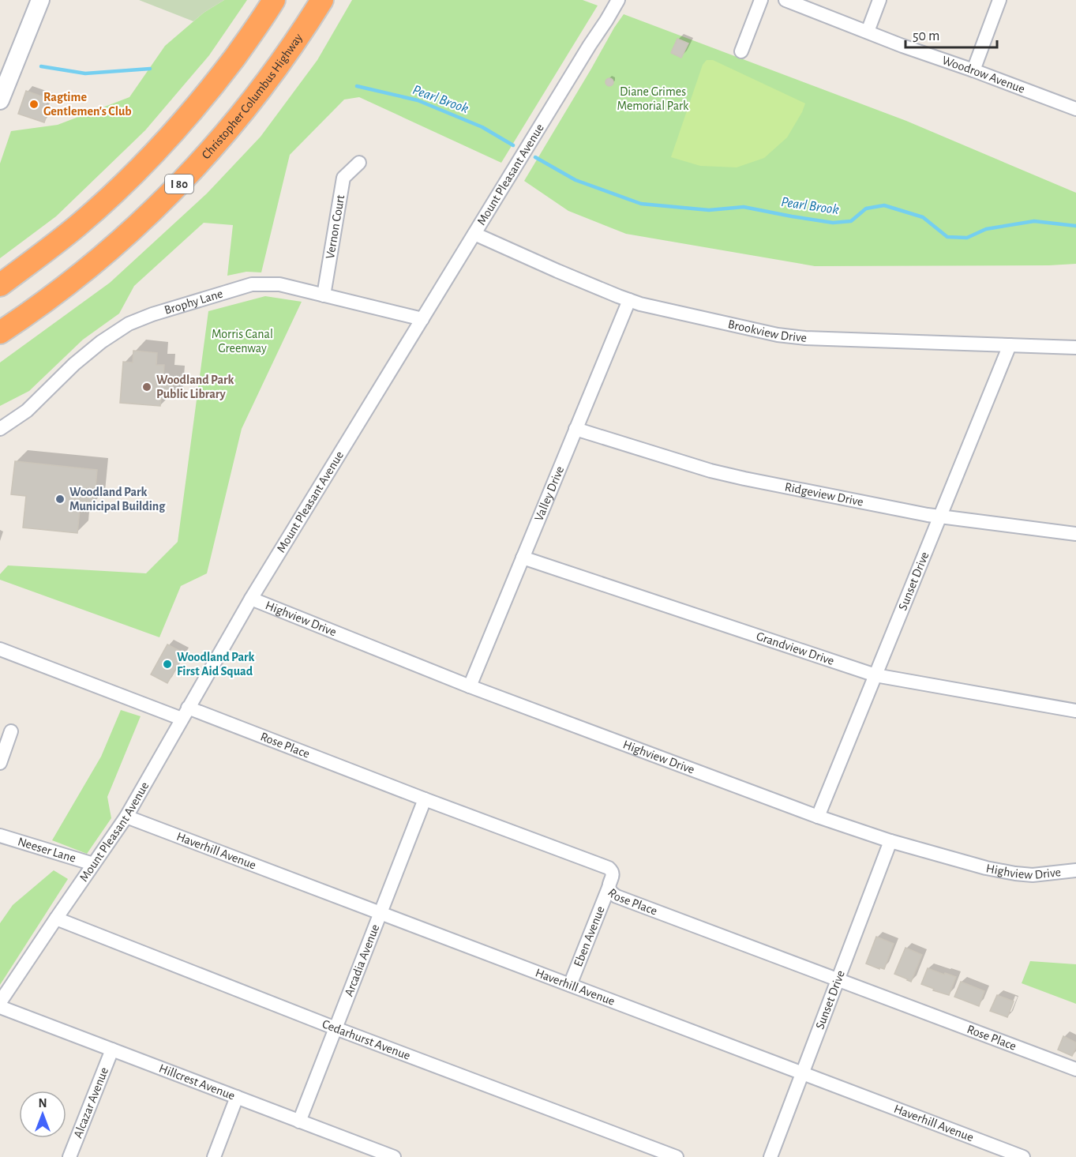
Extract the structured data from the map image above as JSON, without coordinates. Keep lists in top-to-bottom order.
{
  "streets": {
    "highway": ["Christopher Columbus Highway", "I 80"],
    "street": [
      "Woodrow Avenue",
      "Mount Pleasant Avenue",
      "Vernon Court",
      "Brophy Lane",
      "Brookview Drive",
      "Valley Drive",
      "Ridgeview Drive",
      "Sunset Drive",
      "Highview Drive",
      "Grandview Drive",
      "Rose Place",
      "Neeser Lane",
      "Haverhill Avenue",
      "Eben Avenue",
      "Arcadia Avenue",
      "Cedarhurst Avenue",
      "Hillcrest Avenue",
      "Alcazar Avenue"
    ]
  },
  "crossings": [
    ["Mount Pleasant Avenue", "Brophy Lane"],
    ["Mount Pleasant Avenue", "Brookview Drive"],
    ["Mount Pleasant Avenue", "Highview Drive"],
    ["Mount Pleasant Avenue", "Rose Place"],
    ["Mount Pleasant Avenue", "Neeser Lane"],
    ["Mount Pleasant Avenue", "Haverhill Avenue"],
    ["Mount Pleasant Avenue", "Cedarhurst Avenue"],
    ["Vernon Court", "Brophy Lane"],
    ["Brookview Drive", "Valley Drive"],
    ["Brookview Drive", "Sunset Drive"],
    ["Valley Drive", "Ridgeview Drive"],
    ["Valley Drive", "Highview Drive"],
    ["Valley Drive", "Grandview Drive"],
    ["Ridgeview Drive", "Sunset Drive"],
    ["Sunset Drive", "Highview Drive"],
    ["Sunset Drive", "Grandview Drive"],
    ["Sunset Drive", "Rose Place"],
    ["Sunset Drive", "Haverhill Avenue"],
    ["Rose Place", "Eben Avenue"],
    ["Rose Place", "Arcadia Avenue"],
    ["Haverhill Avenue", "Eben Avenue"],
    ["Haverhill Avenue", "Arcadia Avenue"],
    ["Arcadia Avenue", "Cedarhurst Avenue"],
    ["Arcadia Avenue", "Hillcrest Avenue"],
    ["Hillcrest Avenue", "Alcazar Avenue"]
  ],
  "water": ["Pearl Brook"],
  "parks": ["Diane Grimes Memorial Park", "Morris Canal Greenway"],
  "places": [
    "Ragtime Gentlemen's Club",
    "Woodland Park Public Library",
    "Woodland Park Municipal Building",
    "Woodland Park First Aid Squad"
  ],
  "scale_bar": "50 m",
  "north": "top"
}
